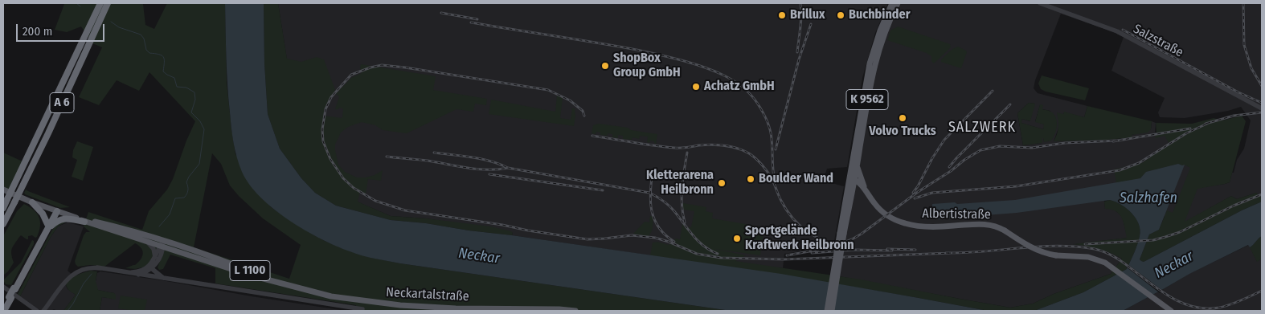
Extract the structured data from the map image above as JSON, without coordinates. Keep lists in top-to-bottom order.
{
  "streets": {
    "highway": ["A 6"],
    "main road": [
      "K 9562",
      "Albertistraße",
      "L 1100",
      "Neckartalstraße"
    ],
    "street": ["Salzstraße"]
  },
  "crossings": [
    ["K 9562", "Albertistraße"]
  ],
  "districts": ["SALZWERK"],
  "water": ["Salzhafen", "Neckar"],
  "places": [
    "Brillux",
    "Buchbinder",
    "ShopBox Group GmbH",
    "Achatz GmbH",
    "Volvo Trucks",
    "Boulder Wand",
    "Kletterarena Heilbronn",
    "Sportgelände Kraftwerk Heilbronn"
  ],
  "scale_bar": "200 m"
}
